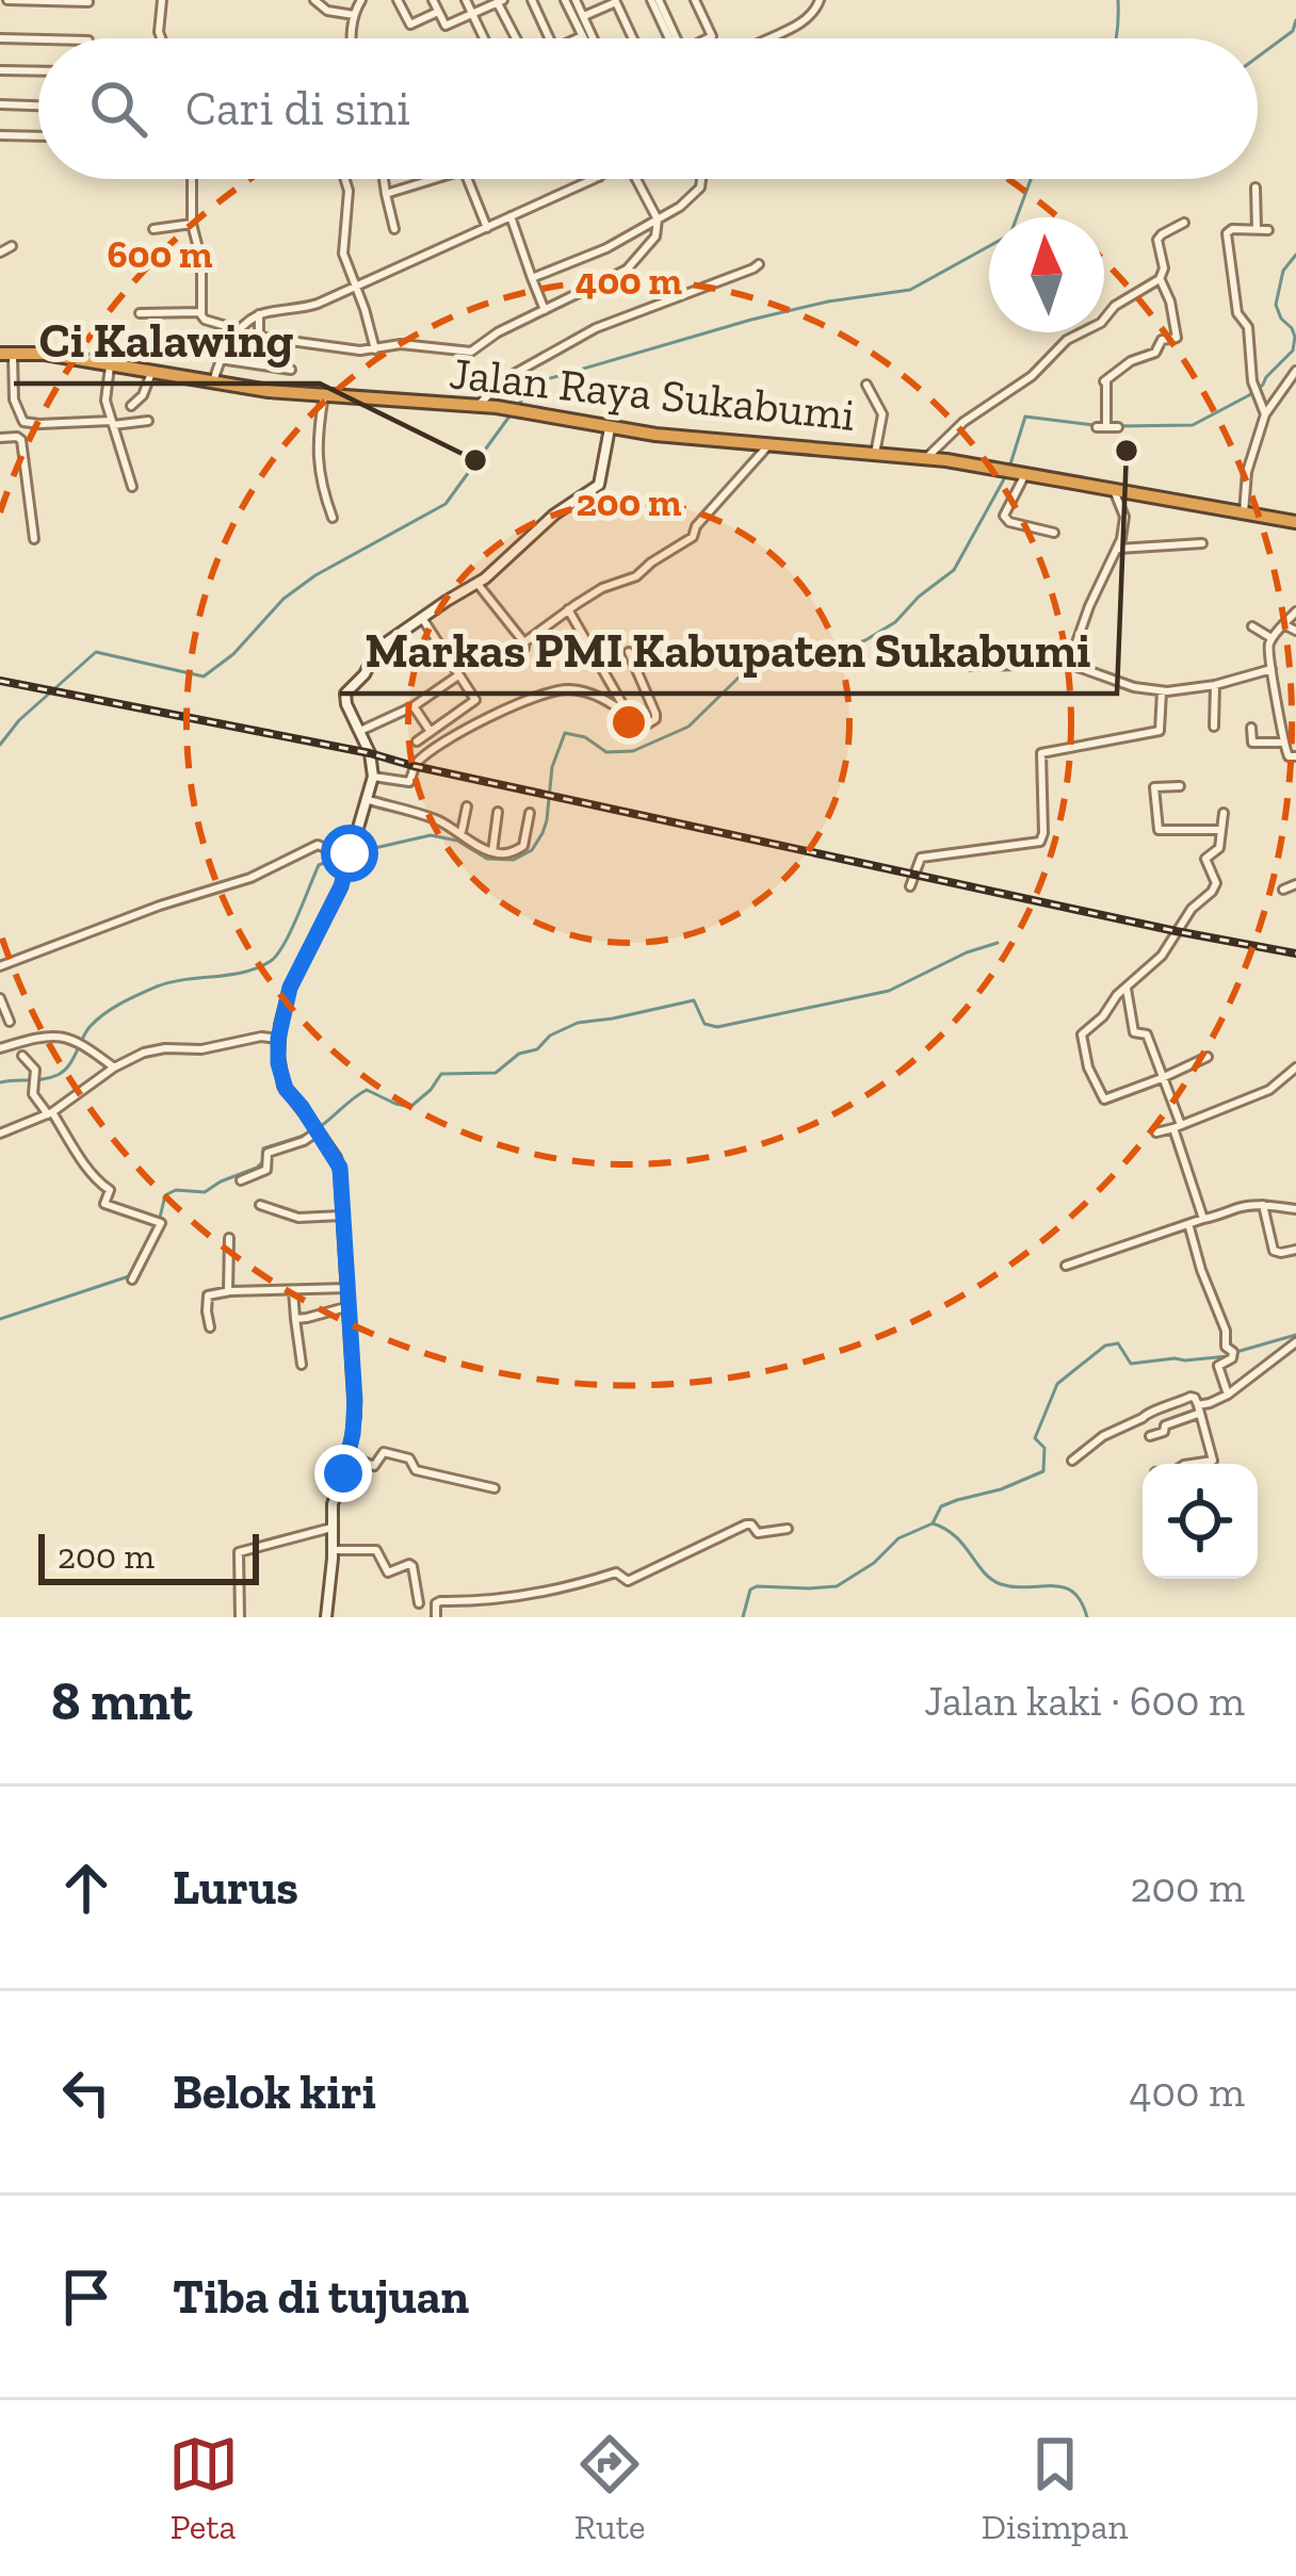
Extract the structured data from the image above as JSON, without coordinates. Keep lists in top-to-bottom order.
{
  "streets": {
    "highway": ["Jalan Raya Sukabumi"]
  },
  "places": ["Markas PMI Kabupaten Sukabumi", "Ci Kalawing"],
  "scale_bar": "200 m",
  "north": "top",
  "page": {
    "search": "Cari di sini",
    "scale": "200 m",
    "heading": ["8 mnt", "Jalan kaki · 600 m"],
    "list": [
      ["Lurus", "200 m"],
      ["Belok kiri", "400 m"],
      "Tiba di tujuan"
    ],
    "nav": ["Peta", "Rute", "Disimpan"]
  },
  "rings": ["600 m", "400 m", "200 m"]
}
